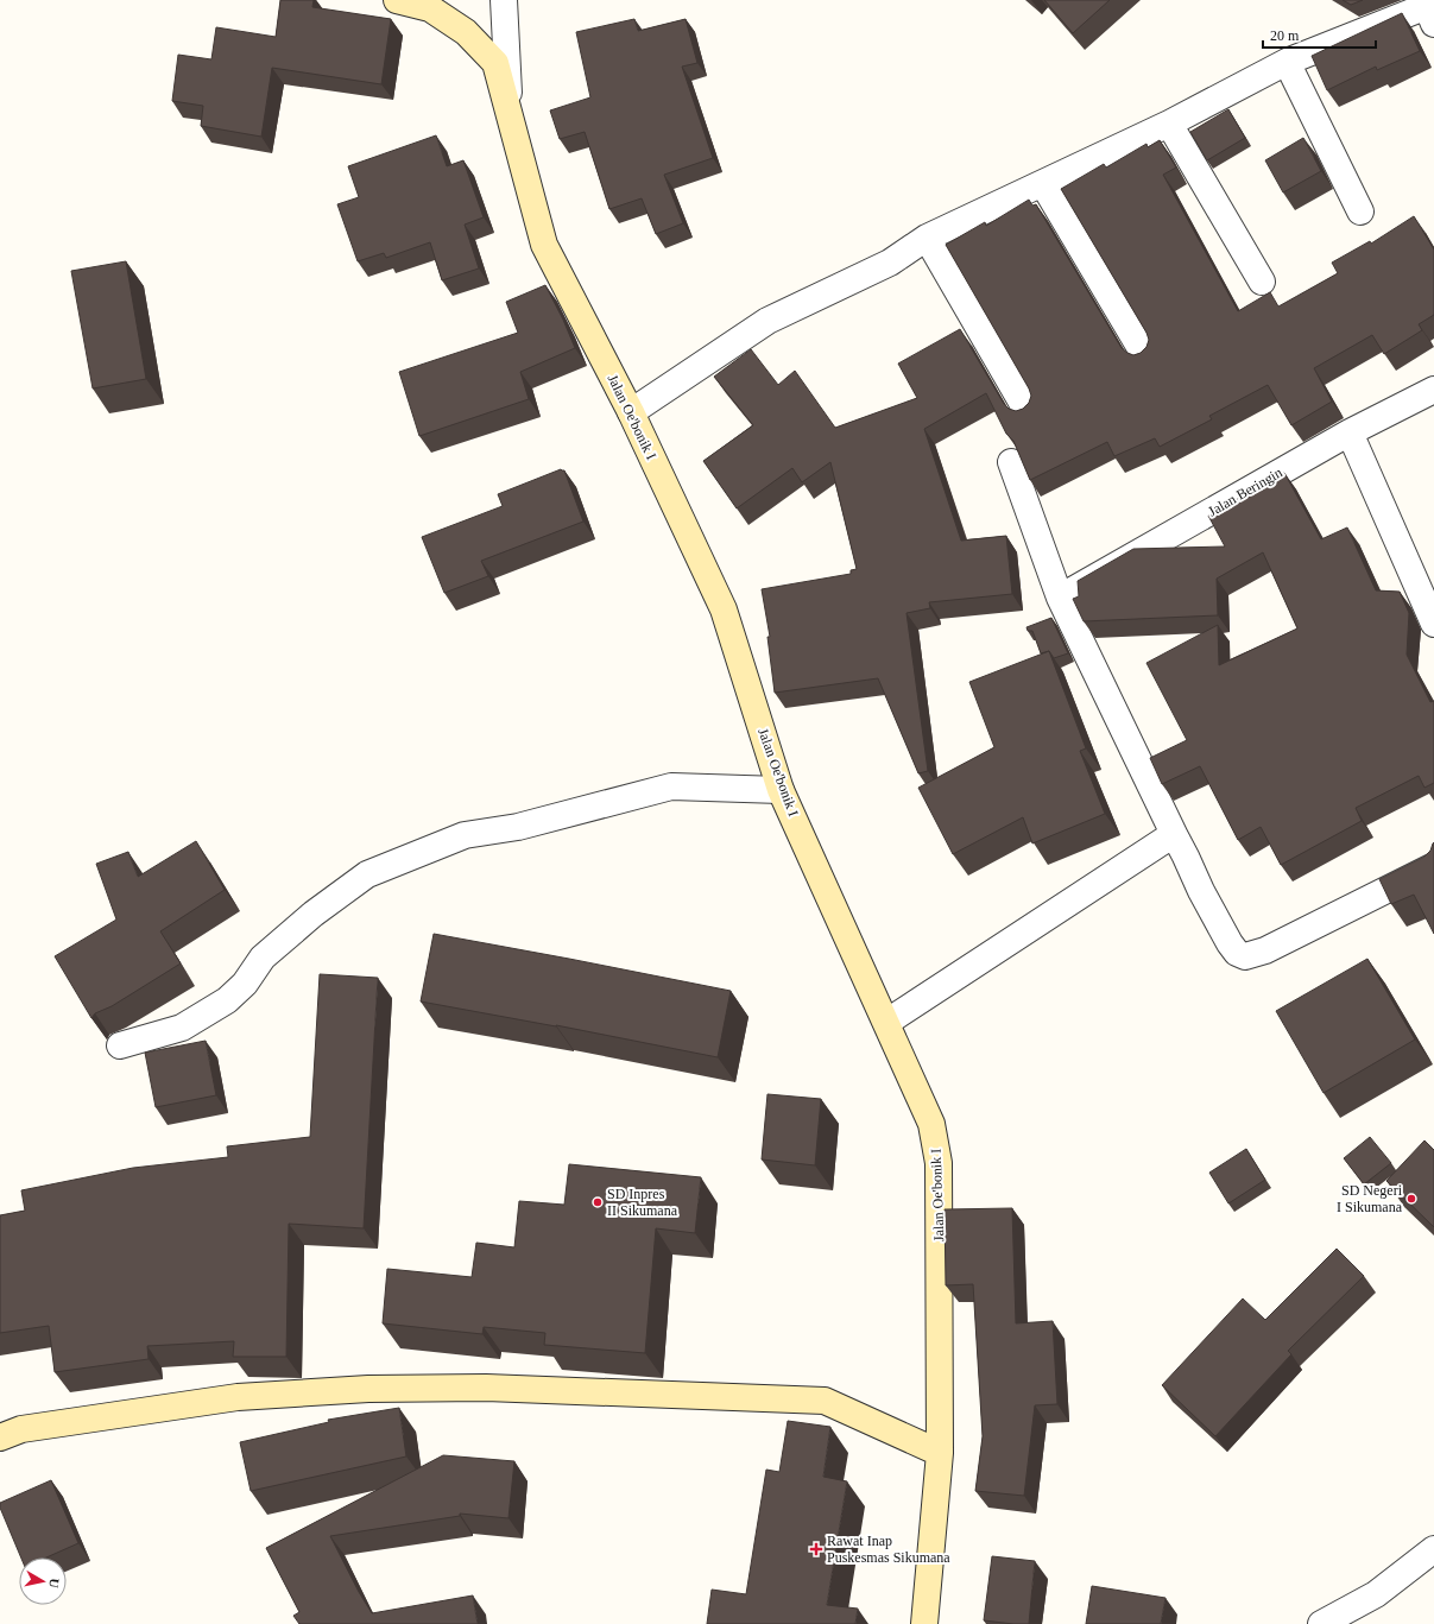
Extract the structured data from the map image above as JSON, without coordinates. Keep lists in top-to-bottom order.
{
  "streets": {
    "street": ["Jalan Oe'bonik I", "Jalan Beringin"]
  },
  "places": {
    "other": ["SD Negeri I Sikumana", "SD Inpres II Sikumana"],
    "health": ["Rawat Inap Puskesmas Sikumana"]
  },
  "scale_bar": "20 m",
  "north": "right"
}
